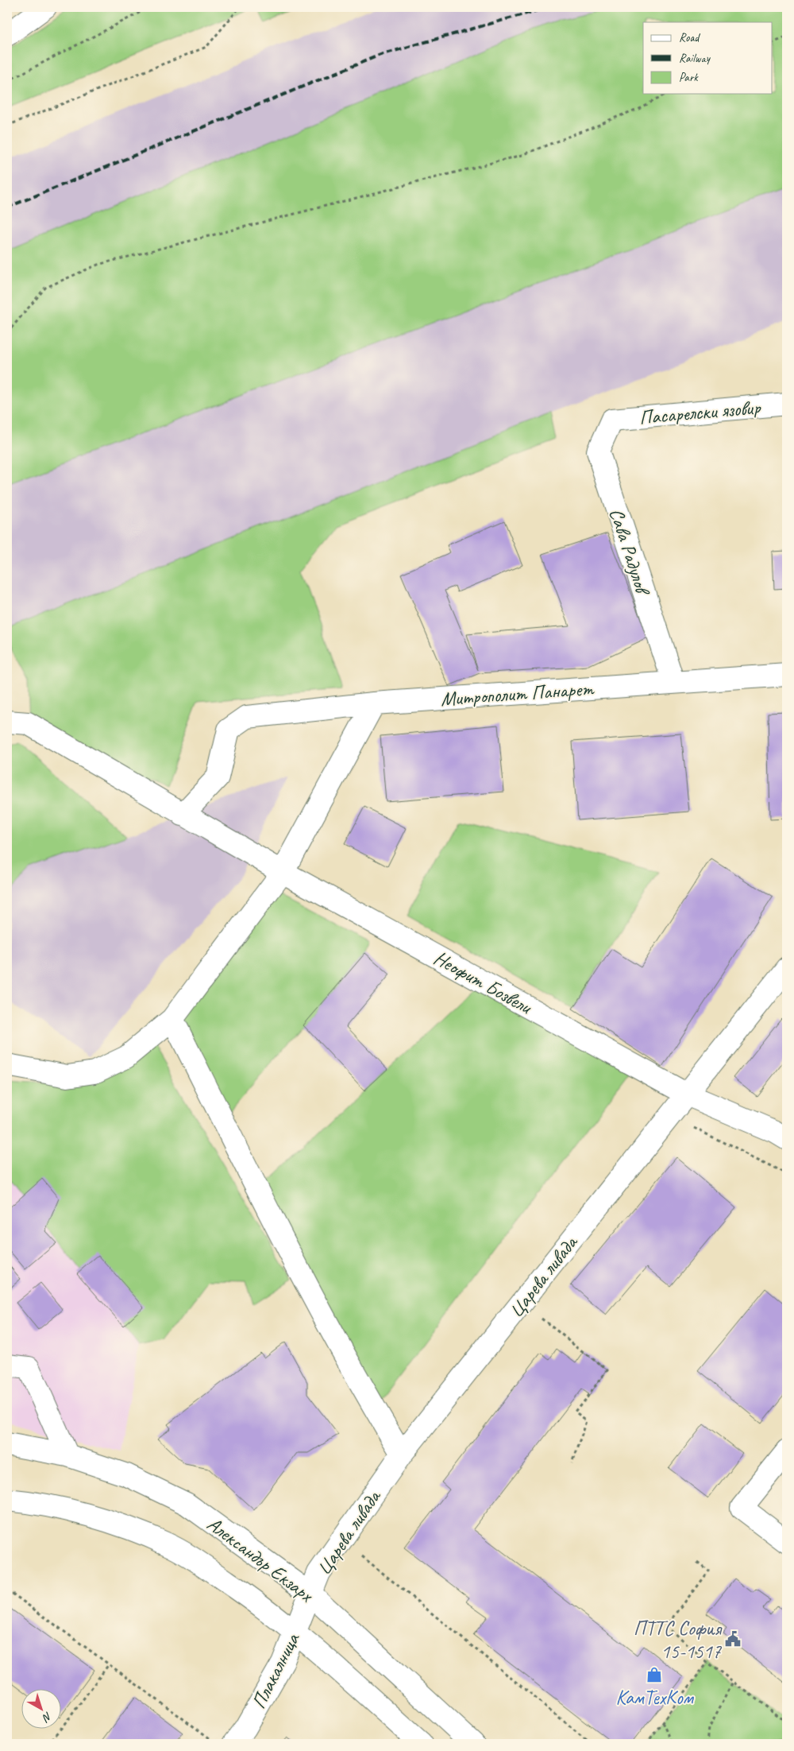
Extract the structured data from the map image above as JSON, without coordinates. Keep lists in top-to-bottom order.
{
  "streets": {
    "street": [
      "Пасарелски язовир",
      "Сава Радулов",
      "Митрополит Панарет",
      "Неофит Бозвели",
      "Царева ливада",
      "Александър Екзарх",
      "Плакалница"
    ]
  },
  "crossings": [
    ["Пасарелски язовир", "Сава Радулов"],
    ["Сава Радулов", "Митрополит Панарет"],
    ["Митрополит Панарет", "Неофит Бозвели"],
    ["Неофит Бозвели", "Царева ливада"],
    ["Царева ливада", "Александър Екзарх"],
    ["Царева ливада", "Плакалница"],
    ["Александър Екзарх", "Плакалница"]
  ],
  "places": {
    "public building": ["ПТТС София 15-1517"],
    "shop": ["КамТехКом"]
  },
  "legend": ["Road", "Railway", "Park"],
  "north": "bottom right"
}
